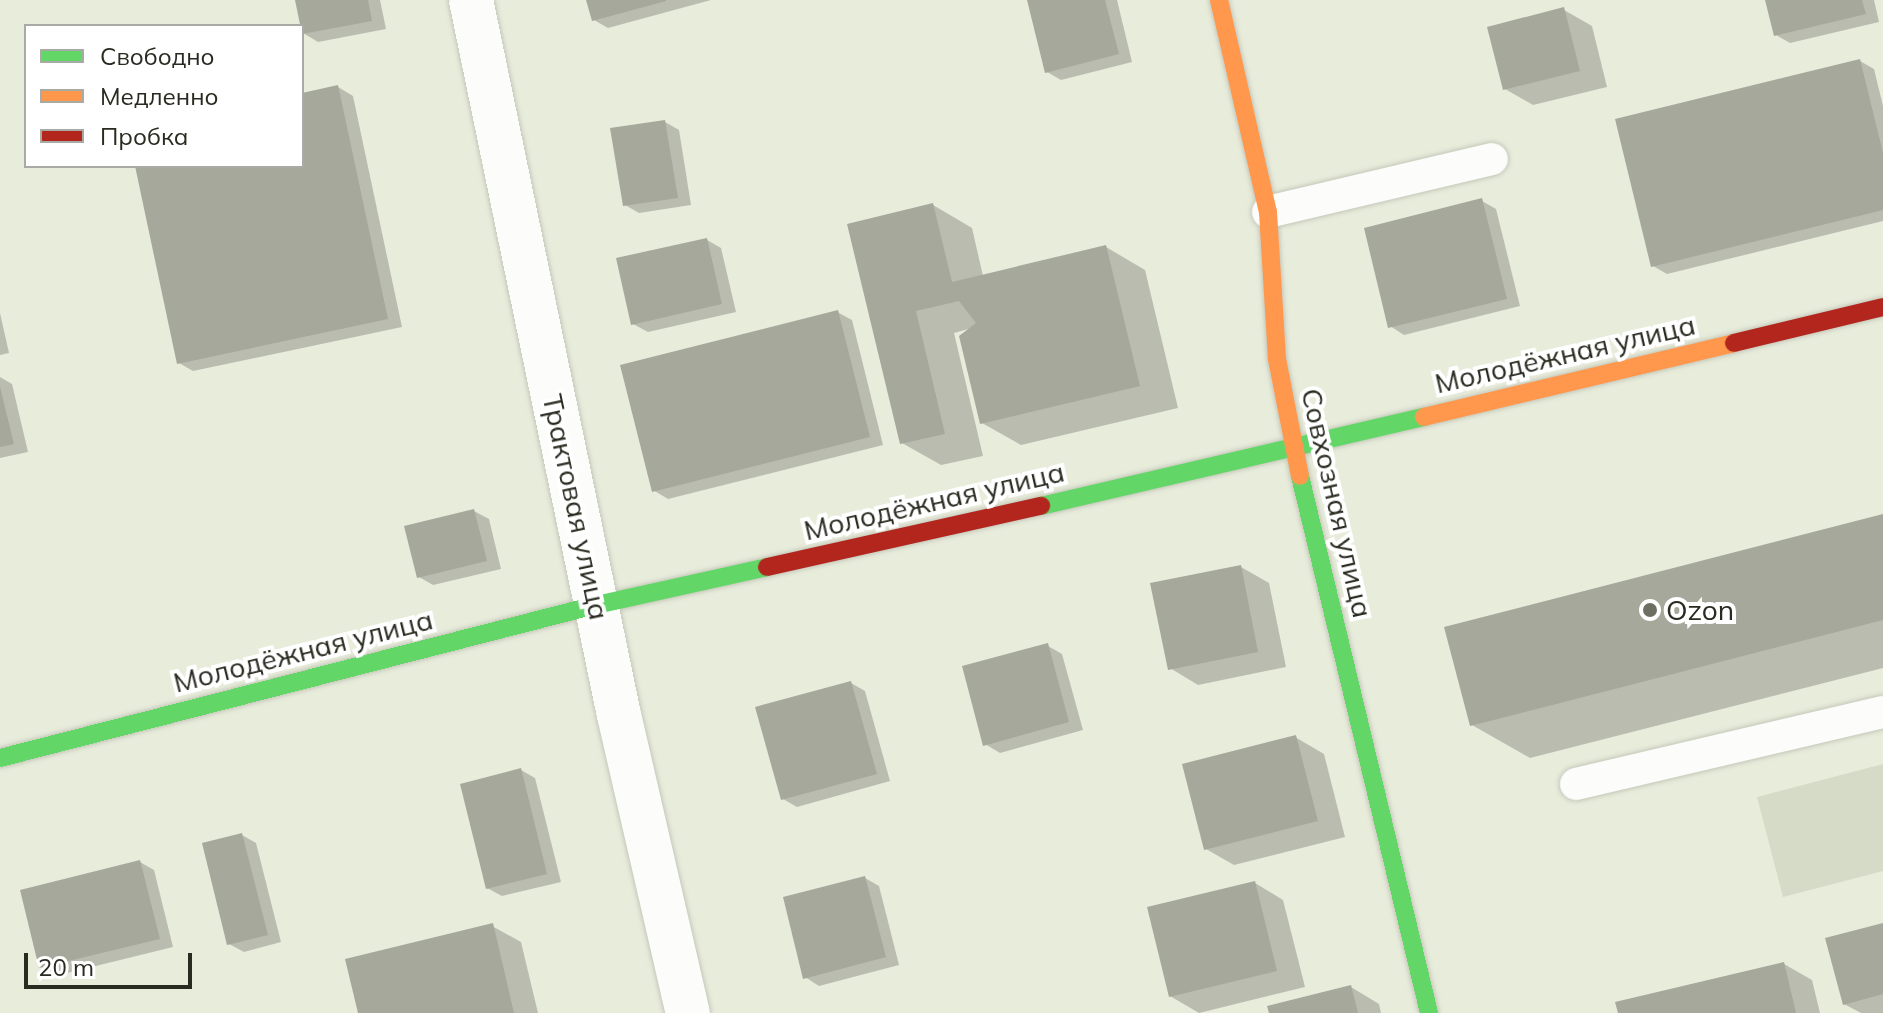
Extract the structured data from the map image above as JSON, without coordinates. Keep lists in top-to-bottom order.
{
  "streets": {
    "street": ["Молодёжная улица", "Совхозная улица", "Трактовая улица"]
  },
  "crossings": [
    ["Молодёжная улица", "Совхозная улица"],
    ["Молодёжная улица", "Трактовая улица"]
  ],
  "places": ["Ozon"],
  "legend": ["Свободно", "Медленно", "Пробка"],
  "scale_bar": "20 m"
}
